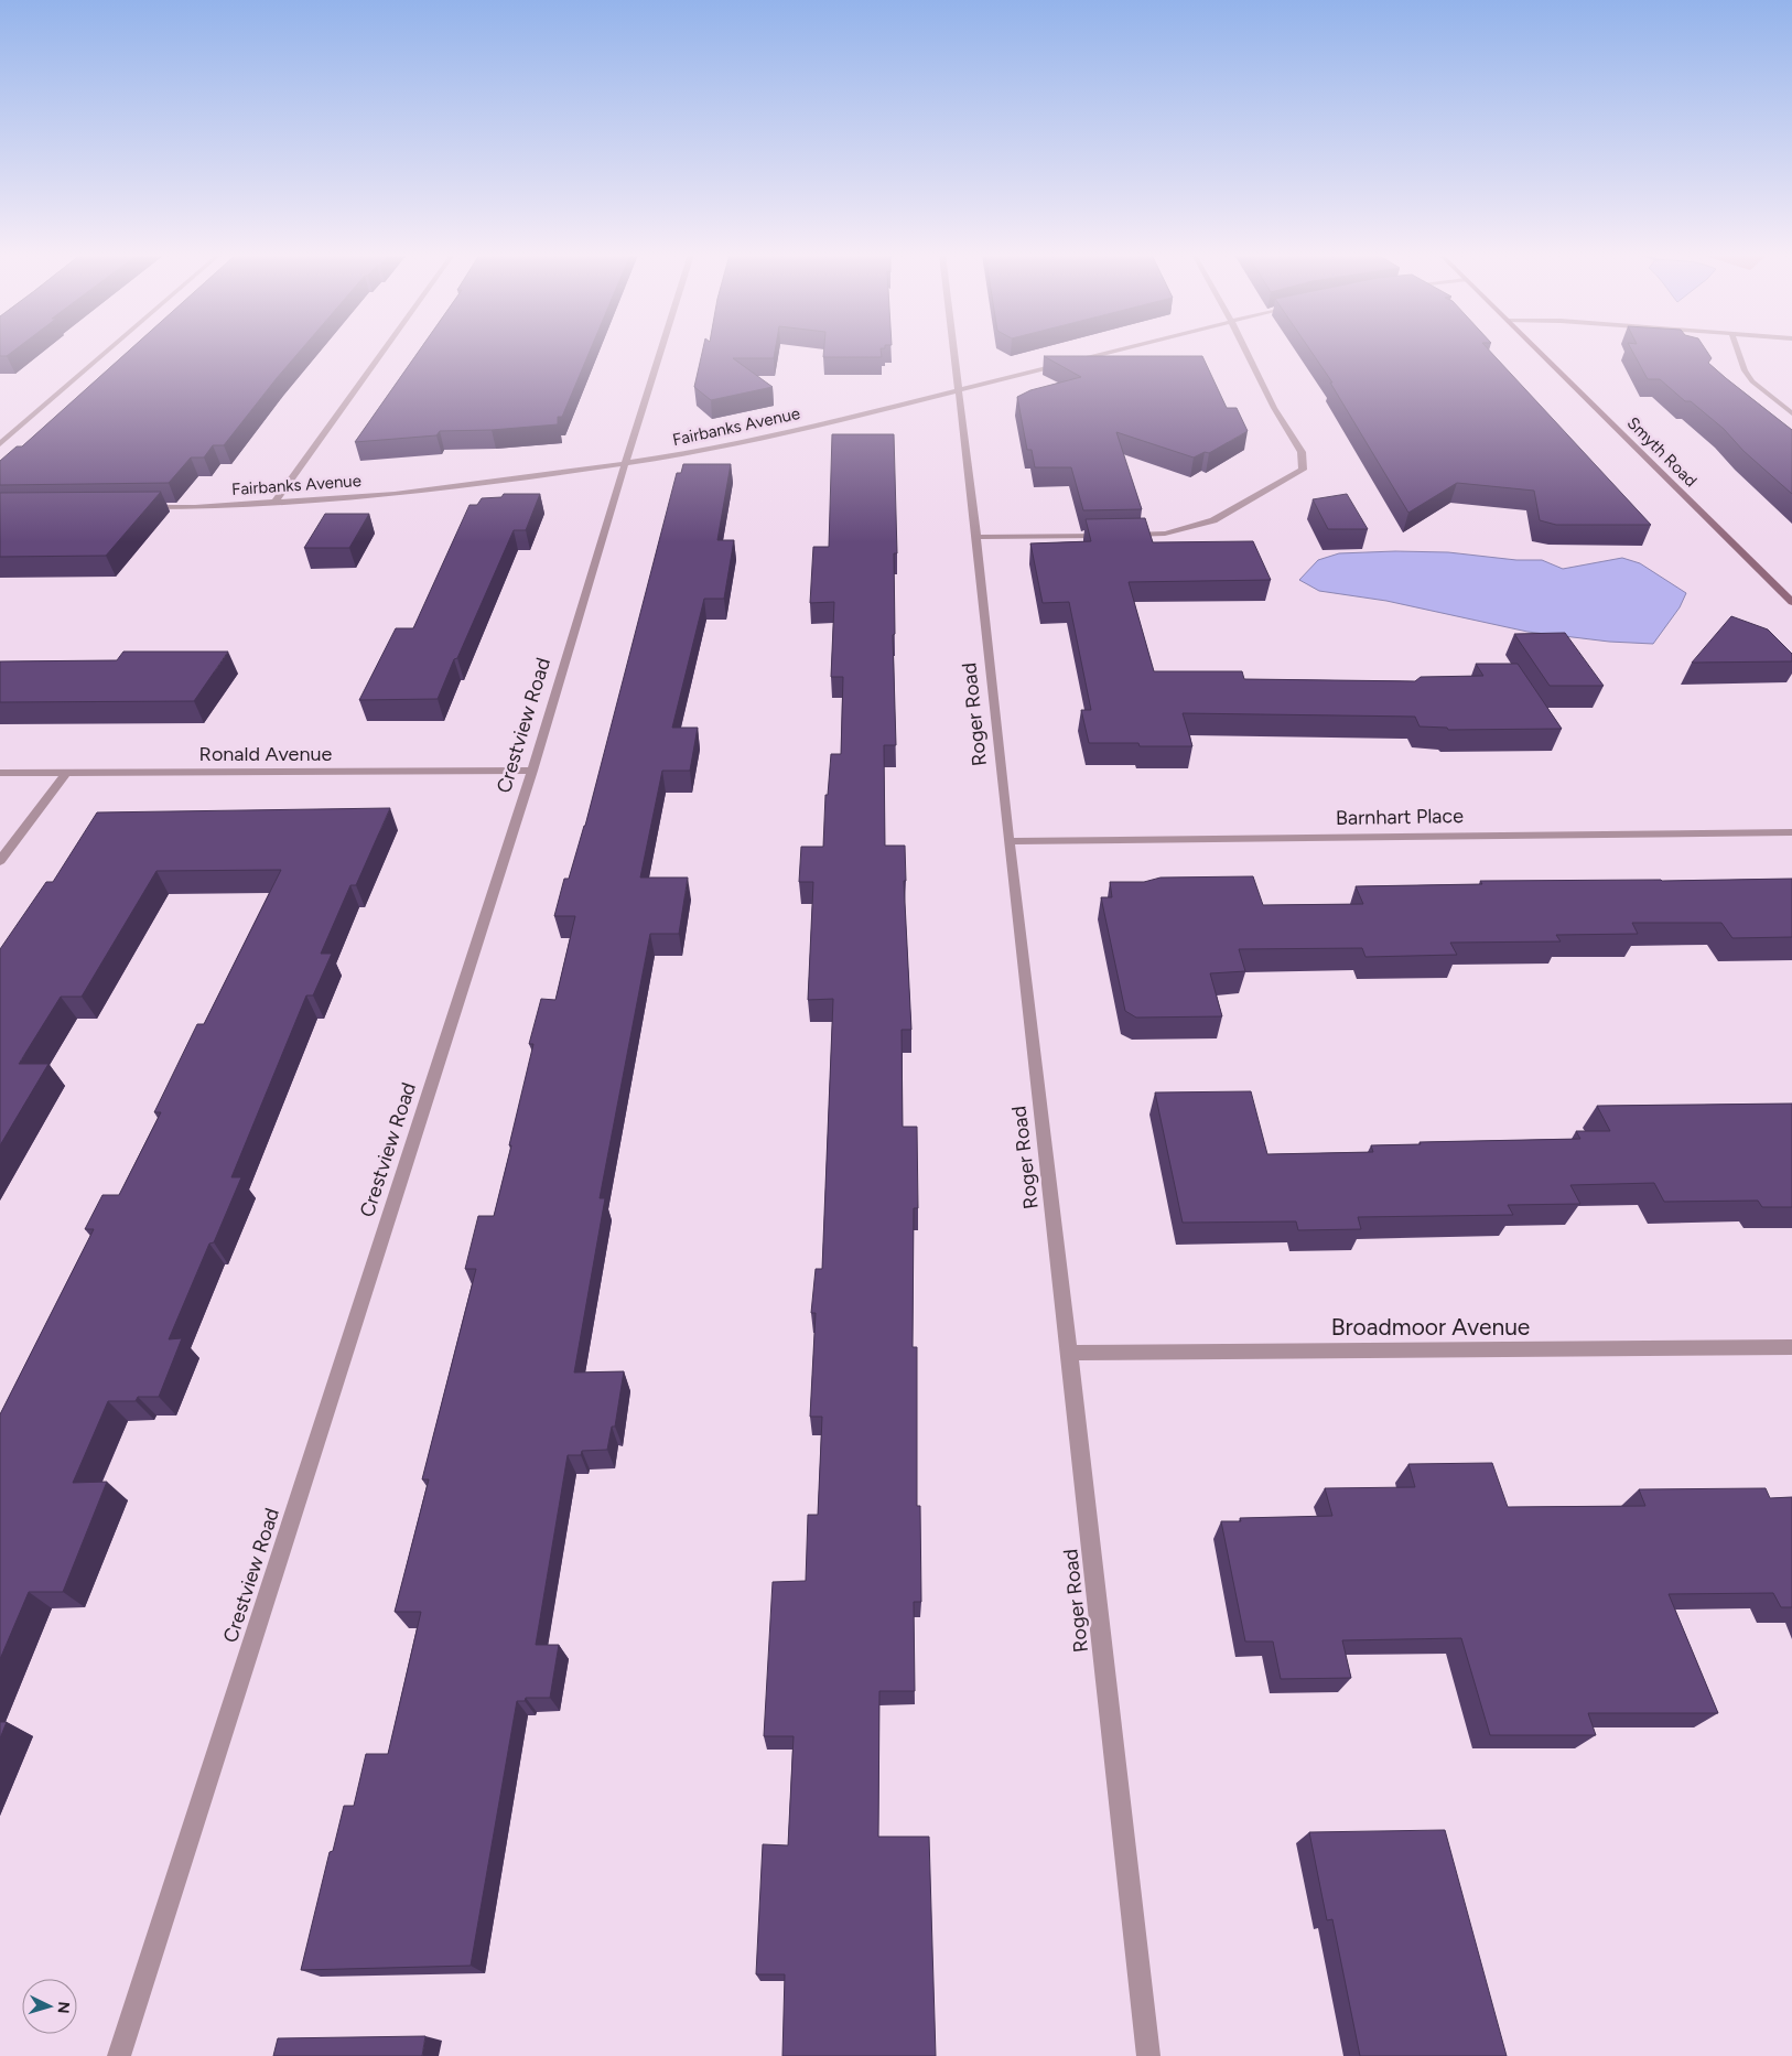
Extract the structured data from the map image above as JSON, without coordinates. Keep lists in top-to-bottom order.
{
  "streets": {
    "main road": ["Smyth Road"],
    "street": [
      "Fairbanks Avenue",
      "Roger Road",
      "Crestview Road",
      "Ronald Avenue",
      "Barnhart Place",
      "Broadmoor Avenue"
    ]
  },
  "crossings": [
    ["Fairbanks Avenue", "Roger Road"],
    ["Fairbanks Avenue", "Crestview Road"],
    ["Roger Road", "Barnhart Place"],
    ["Roger Road", "Broadmoor Avenue"],
    ["Crestview Road", "Ronald Avenue"]
  ],
  "north": "right"
}
